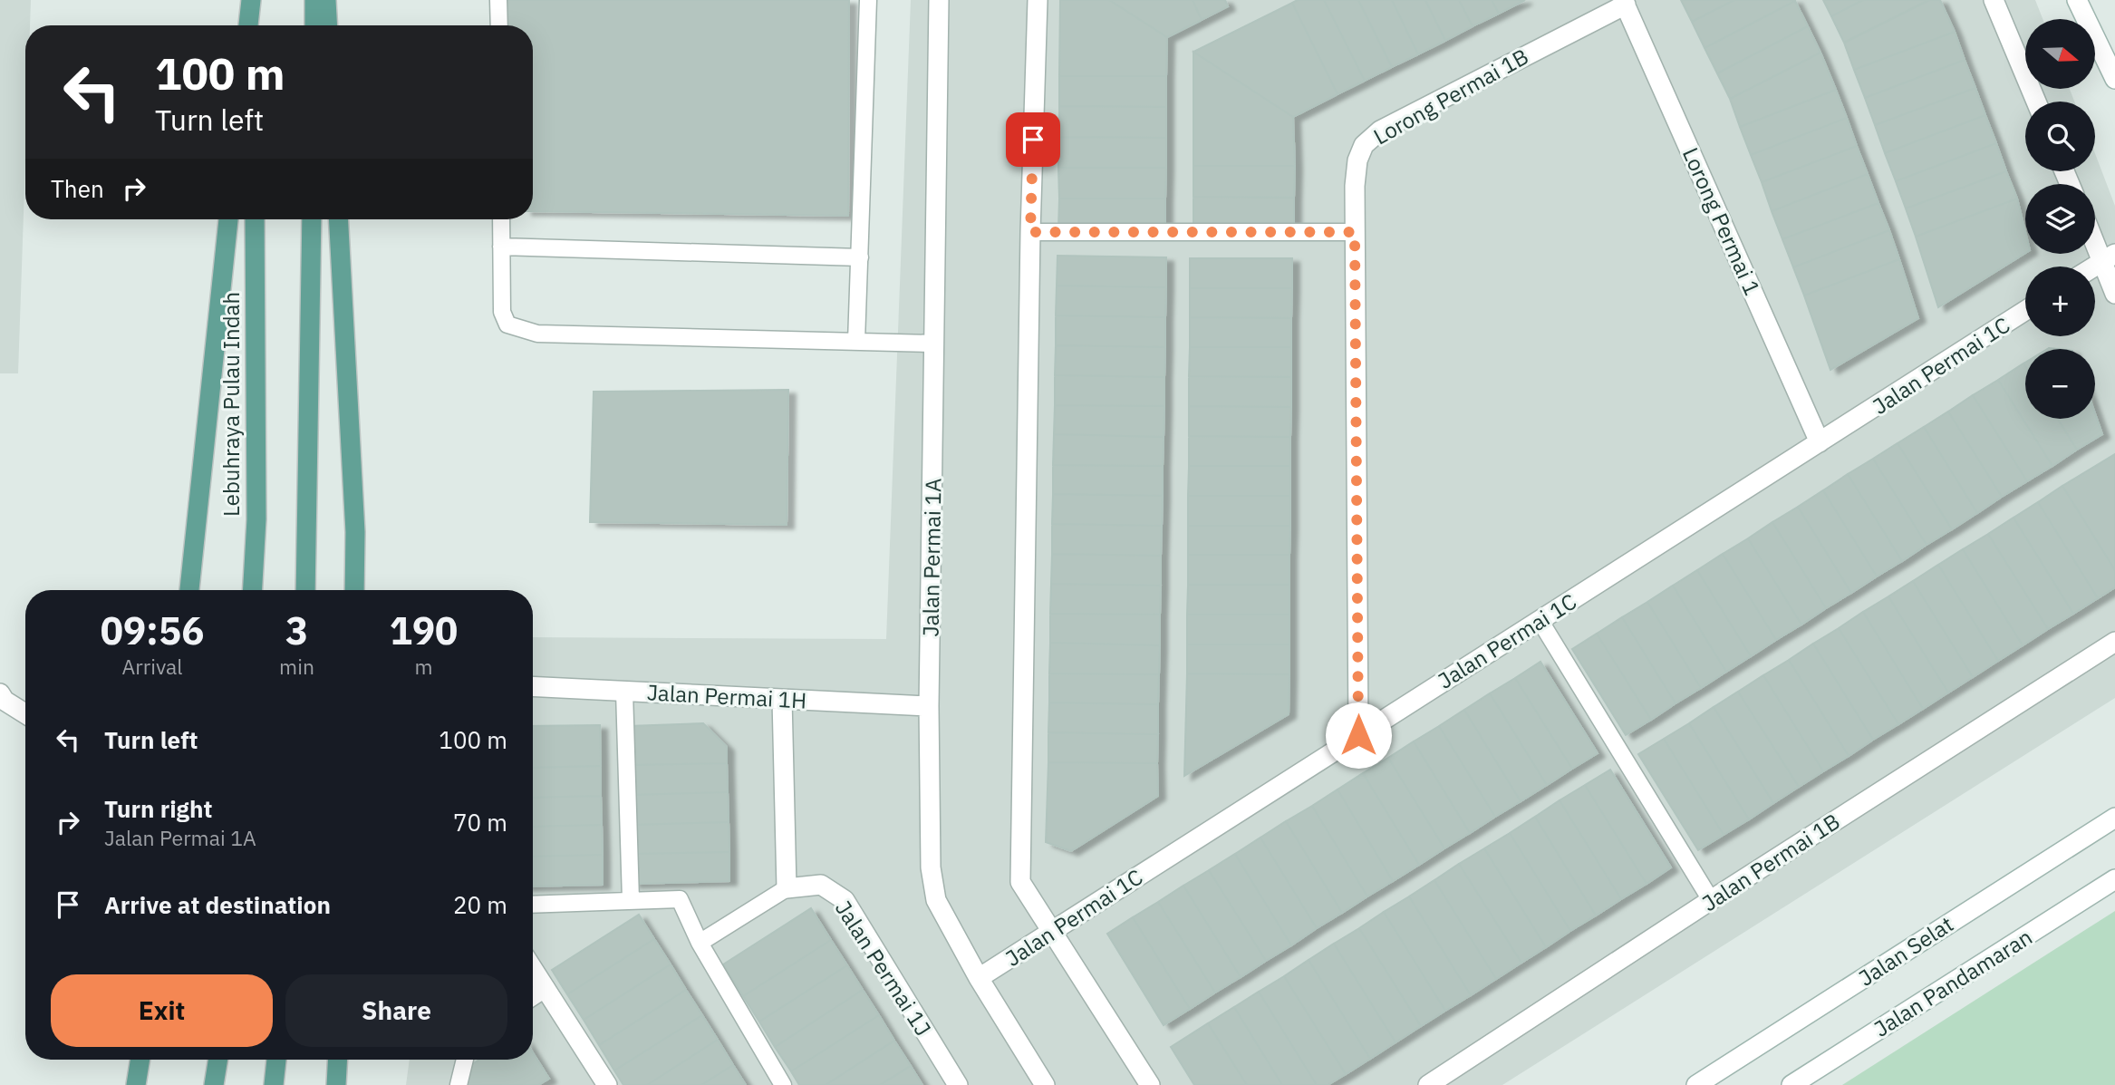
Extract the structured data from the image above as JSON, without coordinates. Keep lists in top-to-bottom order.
{
  "streets": {
    "main road": ["Lebuhraya Pulau Indah"],
    "street": [
      "Lorong Permai 1B",
      "Lorong Permai 1",
      "Jalan Permai 1C",
      "Jalan Permai 1A",
      "Jalan Permai 1H",
      "Jalan Permai 1B",
      "Jalan Selat",
      "Jalan Permai 1J",
      "Jalan Pandamaran"
    ]
  },
  "crossings": [
    ["Lorong Permai 1B", "Lorong Permai 1"],
    ["Lorong Permai 1B", "Jalan Permai 1C"],
    ["Lorong Permai 1", "Jalan Permai 1C"],
    ["Jalan Permai 1C", "Jalan Permai 1A"],
    ["Jalan Permai 1A", "Jalan Permai 1H"]
  ],
  "north": "right",
  "page": {
    "map_buttons": ["+", "−"],
    "turn": ["100 m", "Turn left"],
    "then": "Then",
    "eta": [
      "09:56",
      "Arrival",
      "3",
      "min",
      "190",
      "m"
    ],
    "list": [
      {
        "name": "Turn left",
        "value": "100 m"
      },
      {
        "name": "Turn right",
        "note": "Jalan Permai 1A",
        "value": "70 m"
      },
      {
        "name": "Arrive at destination",
        "value": "20 m"
      }
    ],
    "buttons": ["Exit", "Share"]
  }
}
